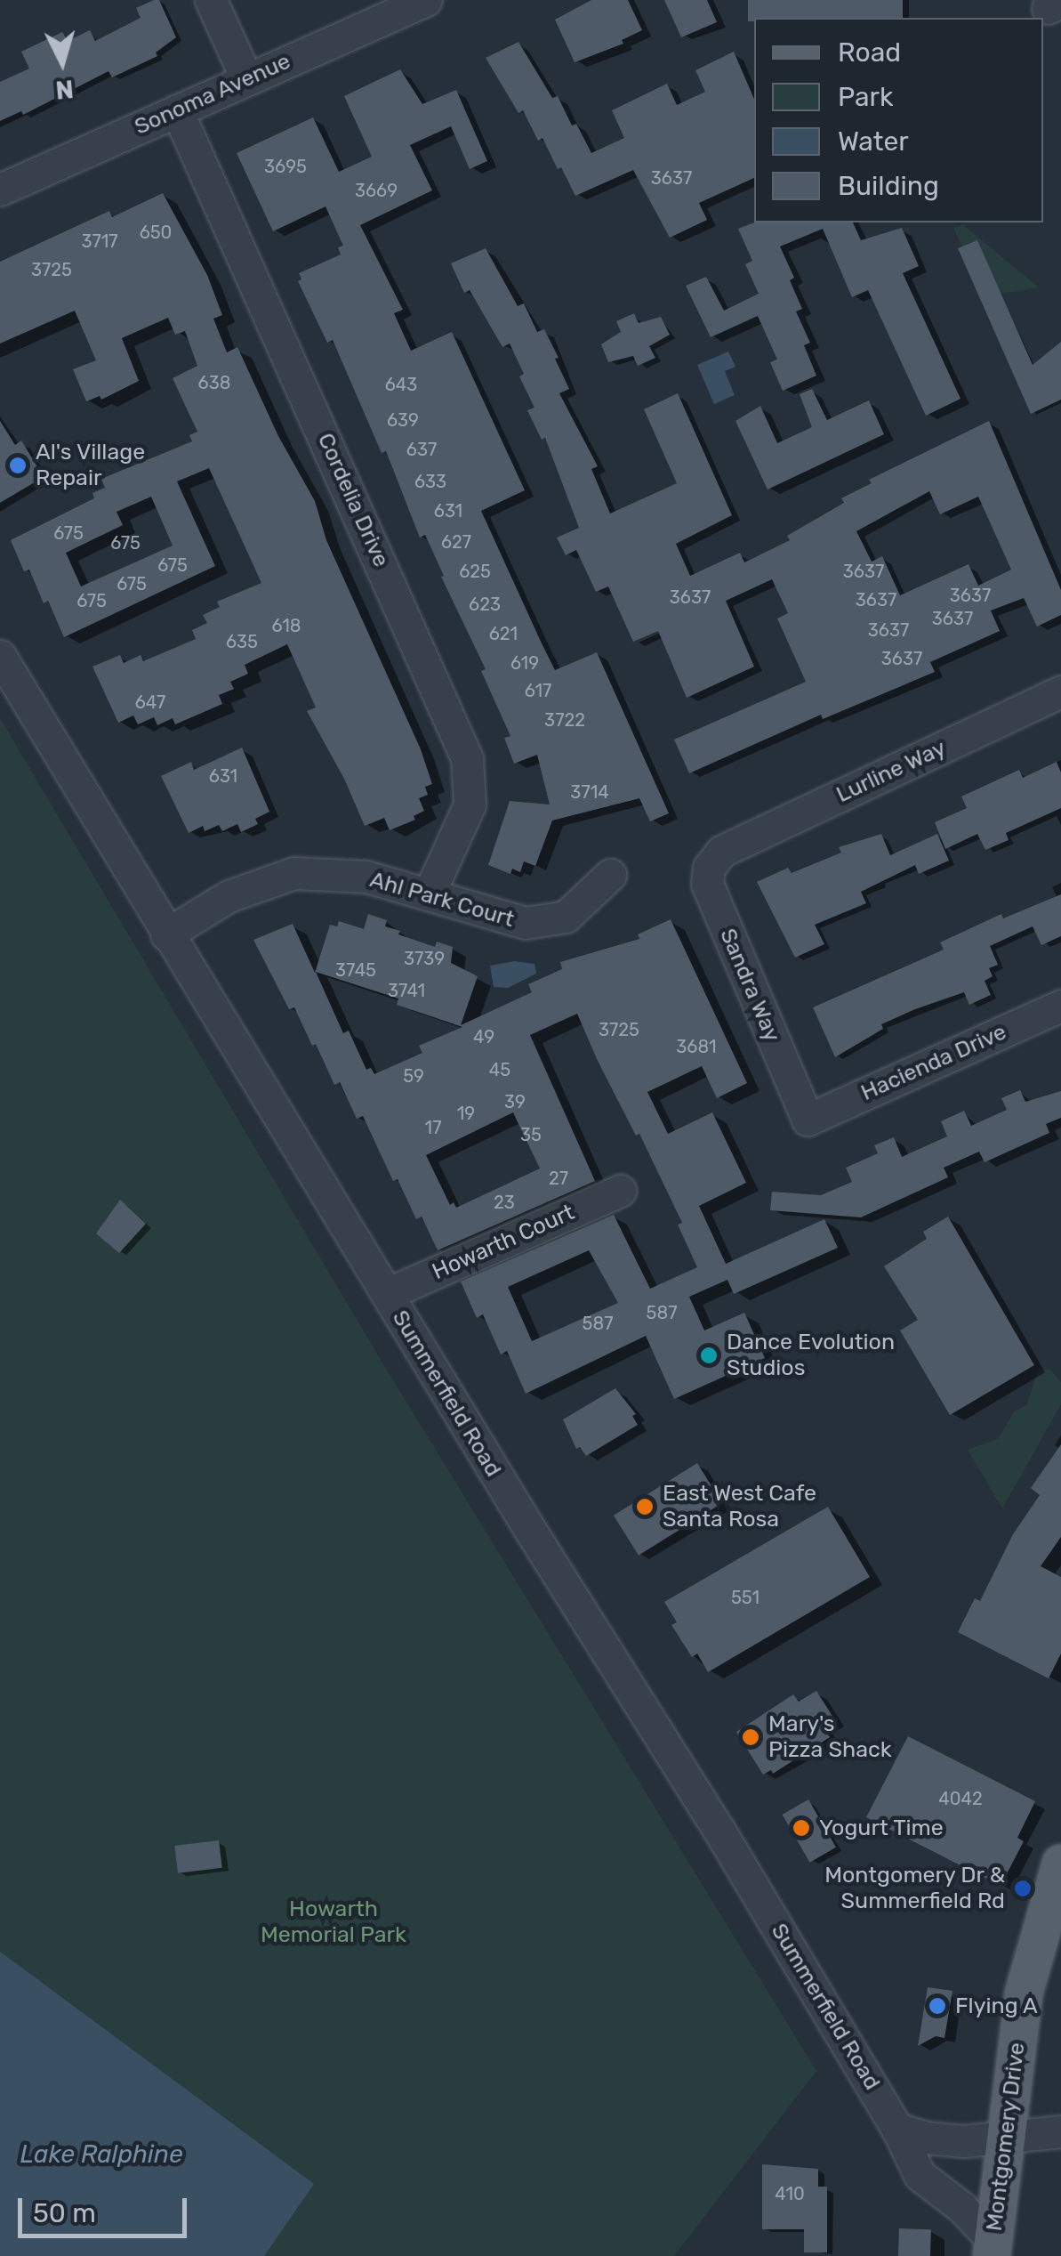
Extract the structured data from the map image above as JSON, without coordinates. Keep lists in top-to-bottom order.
{
  "streets": {
    "main road": ["Montgomery Drive"],
    "street": [
      "Sonoma Avenue",
      "Cordelia Drive",
      "Lurline Way",
      "Ahl Park Court",
      "Sandra Way",
      "Hacienda Drive",
      "Howarth Court",
      "Summerfield Road"
    ]
  },
  "crossings": [
    ["Sonoma Avenue", "Cordelia Drive"],
    ["Cordelia Drive", "Ahl Park Court"],
    ["Lurline Way", "Sandra Way"],
    ["Ahl Park Court", "Summerfield Road"],
    ["Sandra Way", "Hacienda Drive"],
    ["Howarth Court", "Summerfield Road"],
    ["Summerfield Road", "Montgomery Drive"]
  ],
  "water": ["Lake Ralphine"],
  "parks": ["Howarth Memorial Park"],
  "places": [
    "Al's Village Repair",
    "Dance Evolution Studios",
    "East West Cafe Santa Rosa",
    "Mary's Pizza Shack",
    "Yogurt Time",
    "Montgomery Dr & Summerfield Rd",
    "Flying A"
  ],
  "house_numbers": [
    "3695",
    "3637",
    "3669",
    "650",
    "3717",
    "3725",
    "638",
    "643",
    "639",
    "637",
    "633",
    "631",
    "675",
    "627",
    "675",
    "675",
    "625",
    "3637",
    "675",
    "3637",
    "3637",
    "3637",
    "675",
    "623",
    "3637",
    "618",
    "3637",
    "621",
    "635",
    "3637",
    "619",
    "617",
    "647",
    "3722",
    "631",
    "3714",
    "3739",
    "3745",
    "3741",
    "3725",
    "49",
    "3681",
    "45",
    "59",
    "39",
    "19",
    "17",
    "35",
    "27",
    "23",
    "587",
    "587",
    "551",
    "4042",
    "410"
  ],
  "legend": [
    "Road",
    "Park",
    "Water",
    "Building"
  ],
  "scale_bar": "50 m",
  "north": "bottom"
}
